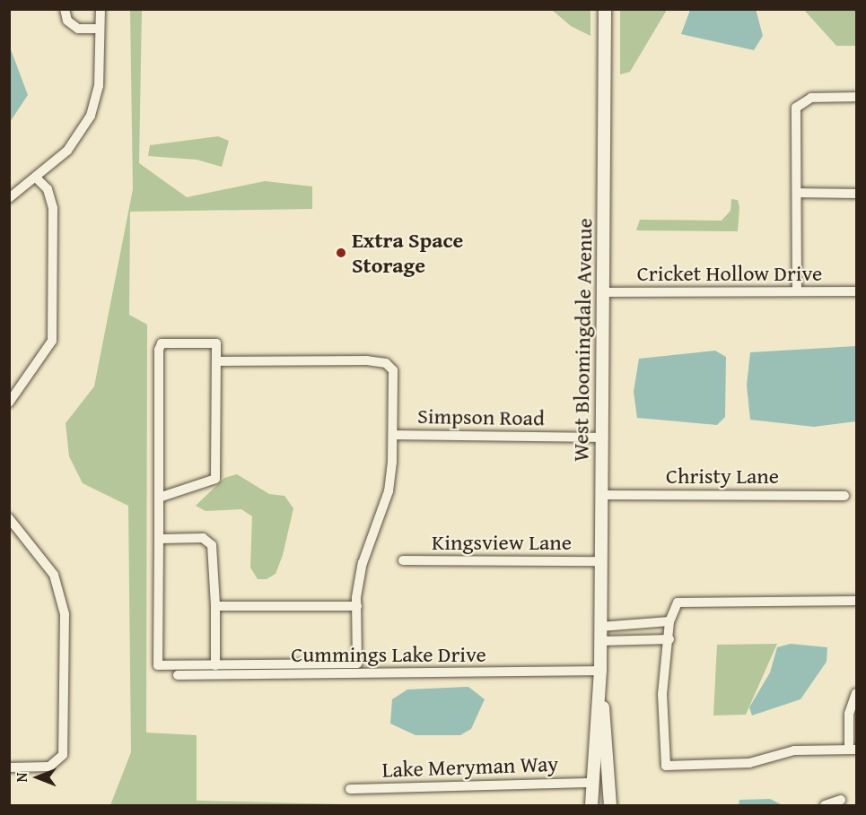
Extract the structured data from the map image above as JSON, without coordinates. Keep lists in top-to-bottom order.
{
  "streets": {
    "main road": ["West Bloomingdale Avenue"],
    "street": [
      "Cricket Hollow Drive",
      "Simpson Road",
      "Christy Lane",
      "Kingsview Lane",
      "Cummings Lake Drive",
      "Lake Meryman Way"
    ]
  },
  "crossings": [
    ["Cricket Hollow Drive", "West Bloomingdale Avenue"],
    ["West Bloomingdale Avenue", "Simpson Road"],
    ["West Bloomingdale Avenue", "Christy Lane"],
    ["West Bloomingdale Avenue", "Kingsview Lane"],
    ["West Bloomingdale Avenue", "Cummings Lake Drive"],
    ["West Bloomingdale Avenue", "Lake Meryman Way"]
  ],
  "places": ["Extra Space Storage"],
  "north": "left"
}
